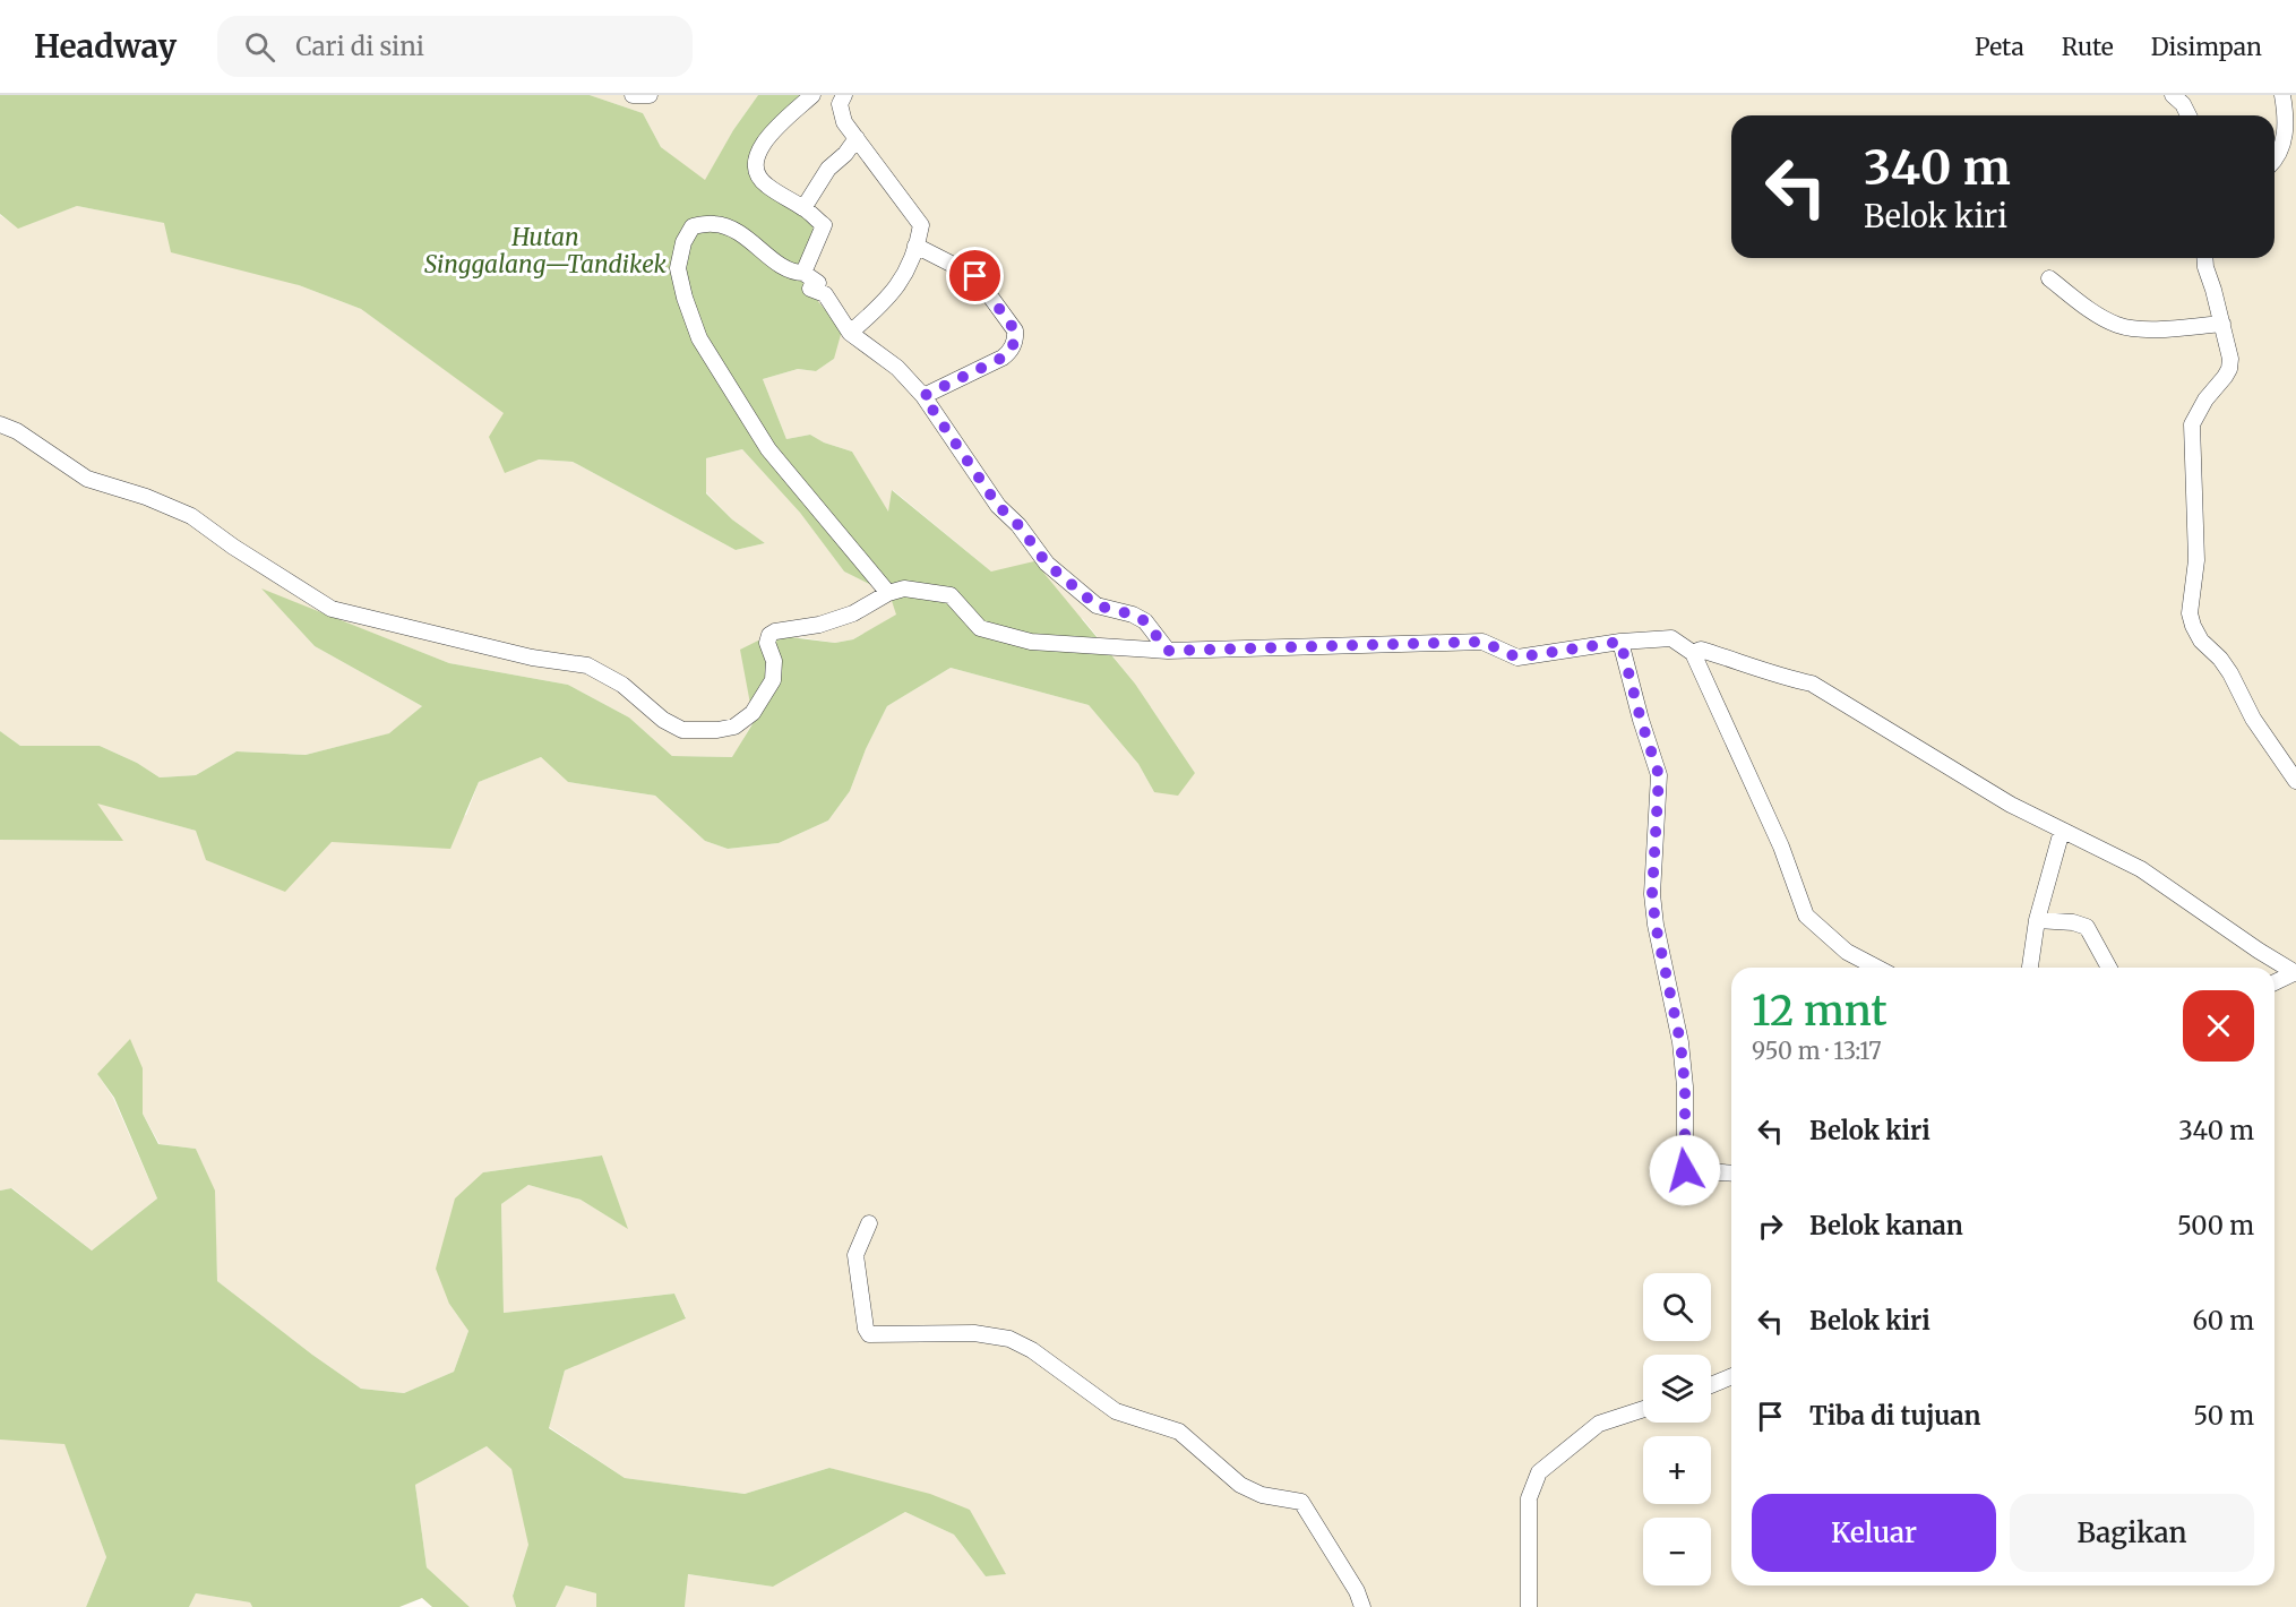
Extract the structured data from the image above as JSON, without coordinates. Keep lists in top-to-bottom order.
{
  "parks": ["Hutan Singgalang—Tandikek"],
  "page": {
    "header": "Headway",
    "search": "Cari di sini",
    "nav": ["Peta", "Rute", "Disimpan"],
    "turn": ["340 m", "Belok kiri"],
    "heading": ["12 mnt", "950 m · 13:17"],
    "list": [
      {
        "name": "Belok kiri",
        "value": "340 m"
      },
      {
        "name": "Belok kanan",
        "value": "500 m"
      },
      {
        "name": "Belok kiri",
        "value": "60 m"
      },
      {
        "name": "Tiba di tujuan",
        "value": "50 m"
      }
    ],
    "map_buttons": ["+", "−"],
    "buttons": ["Keluar", "Bagikan"]
  }
}
